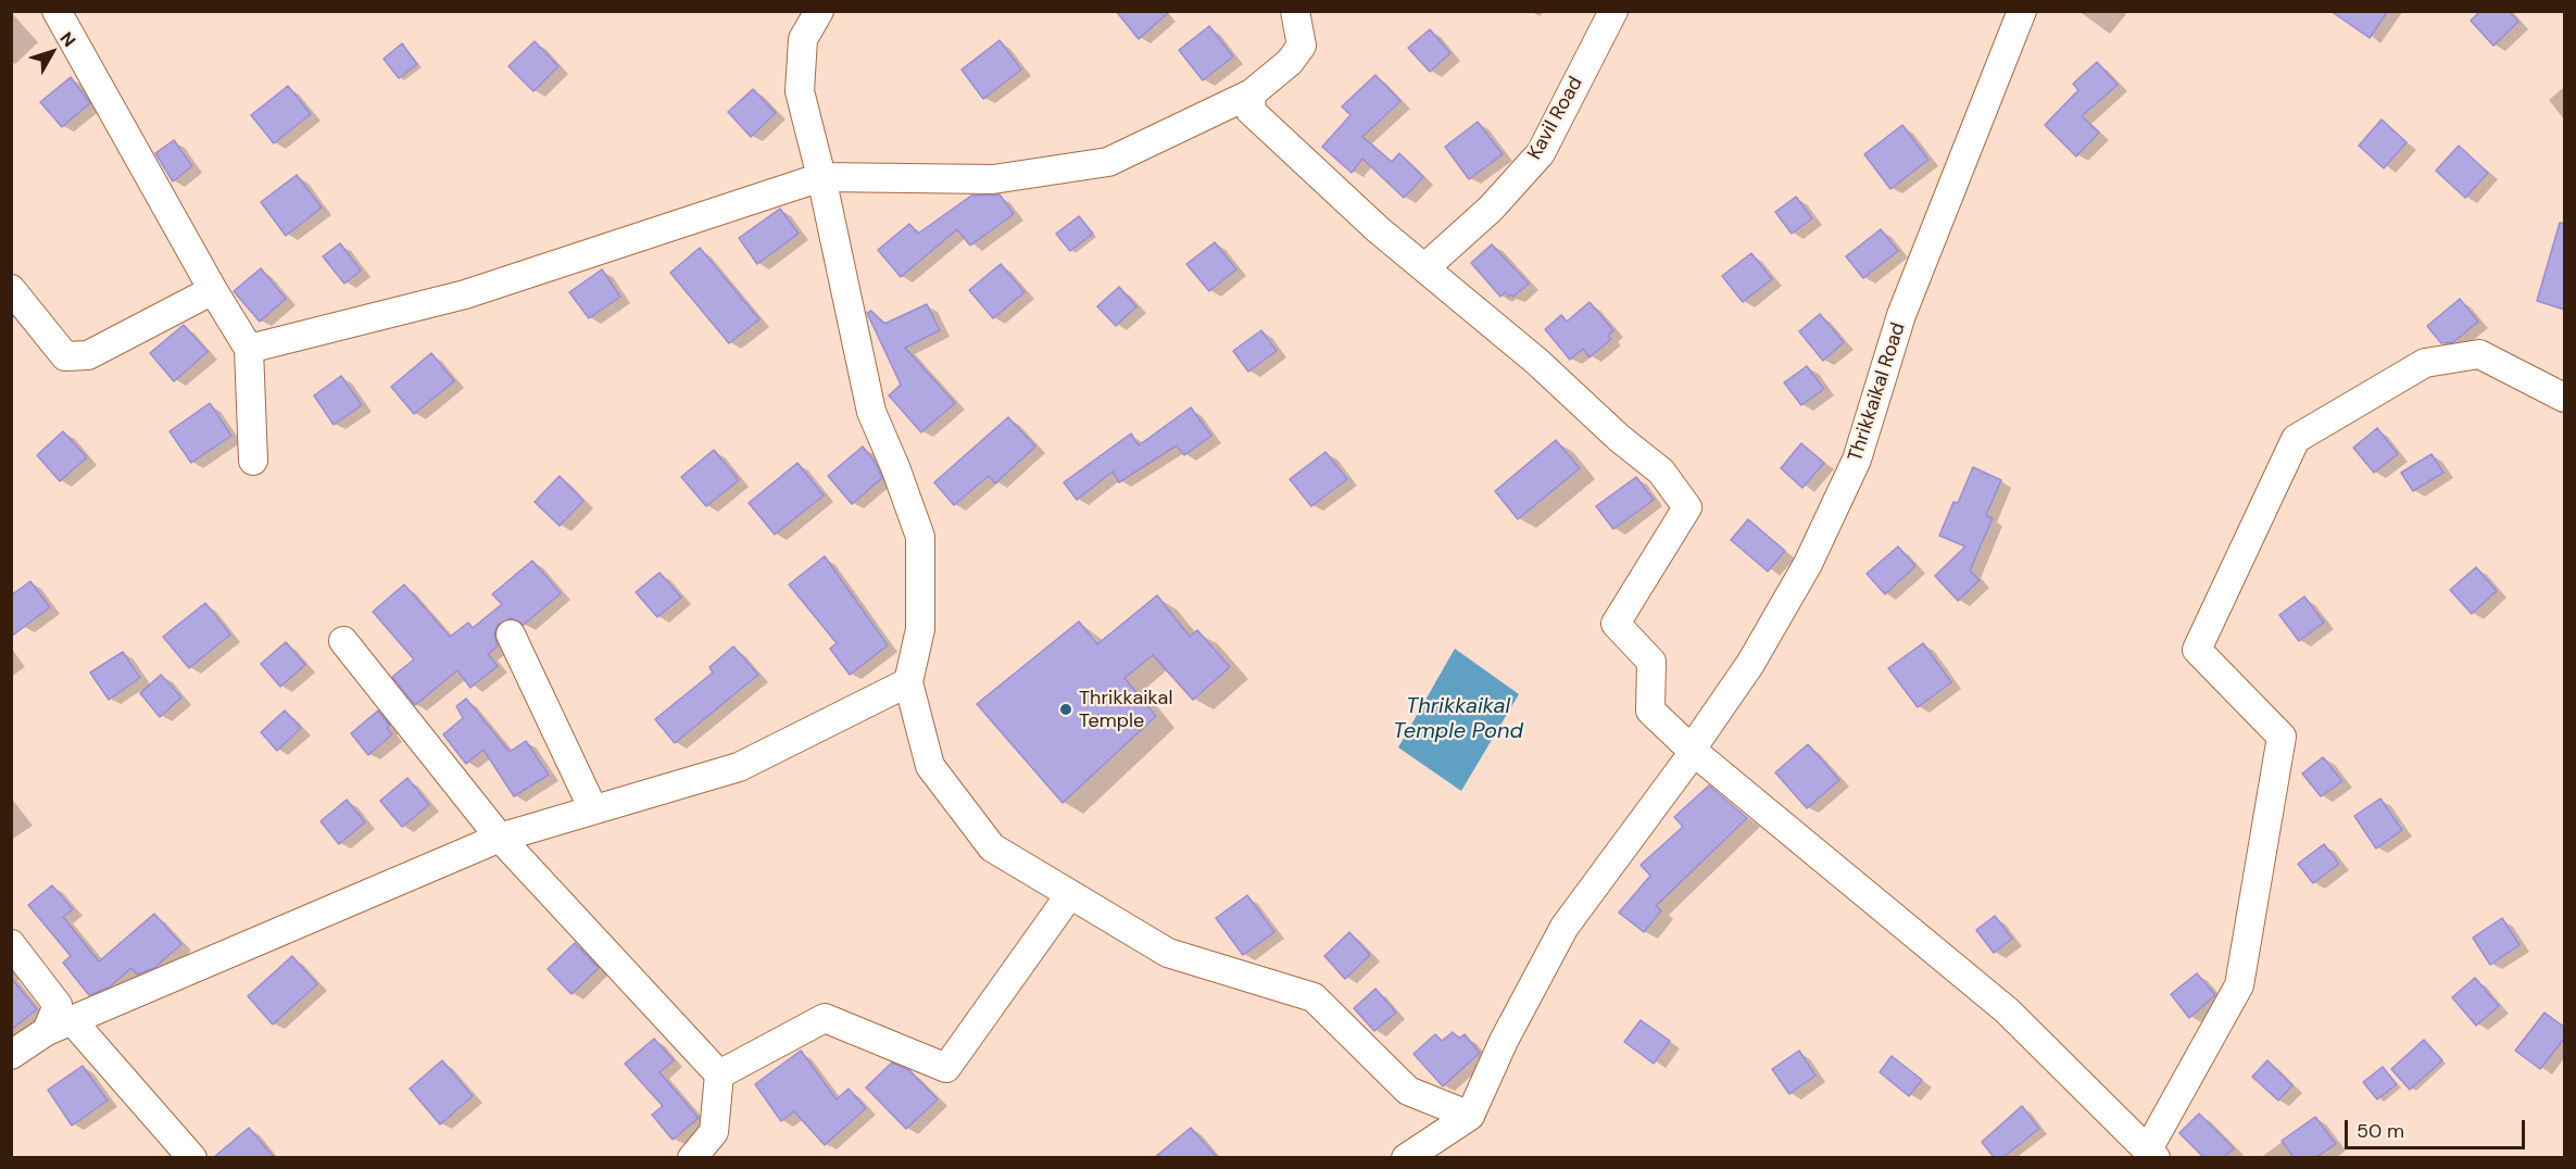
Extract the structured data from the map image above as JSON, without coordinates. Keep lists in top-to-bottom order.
{
  "streets": {
    "street": ["Kavil Road", "Thrikkaikal Road"]
  },
  "water": ["Thrikkaikal Temple Pond"],
  "places": ["Thrikkaikal Temple"],
  "scale_bar": "50 m",
  "north": "top right"
}
